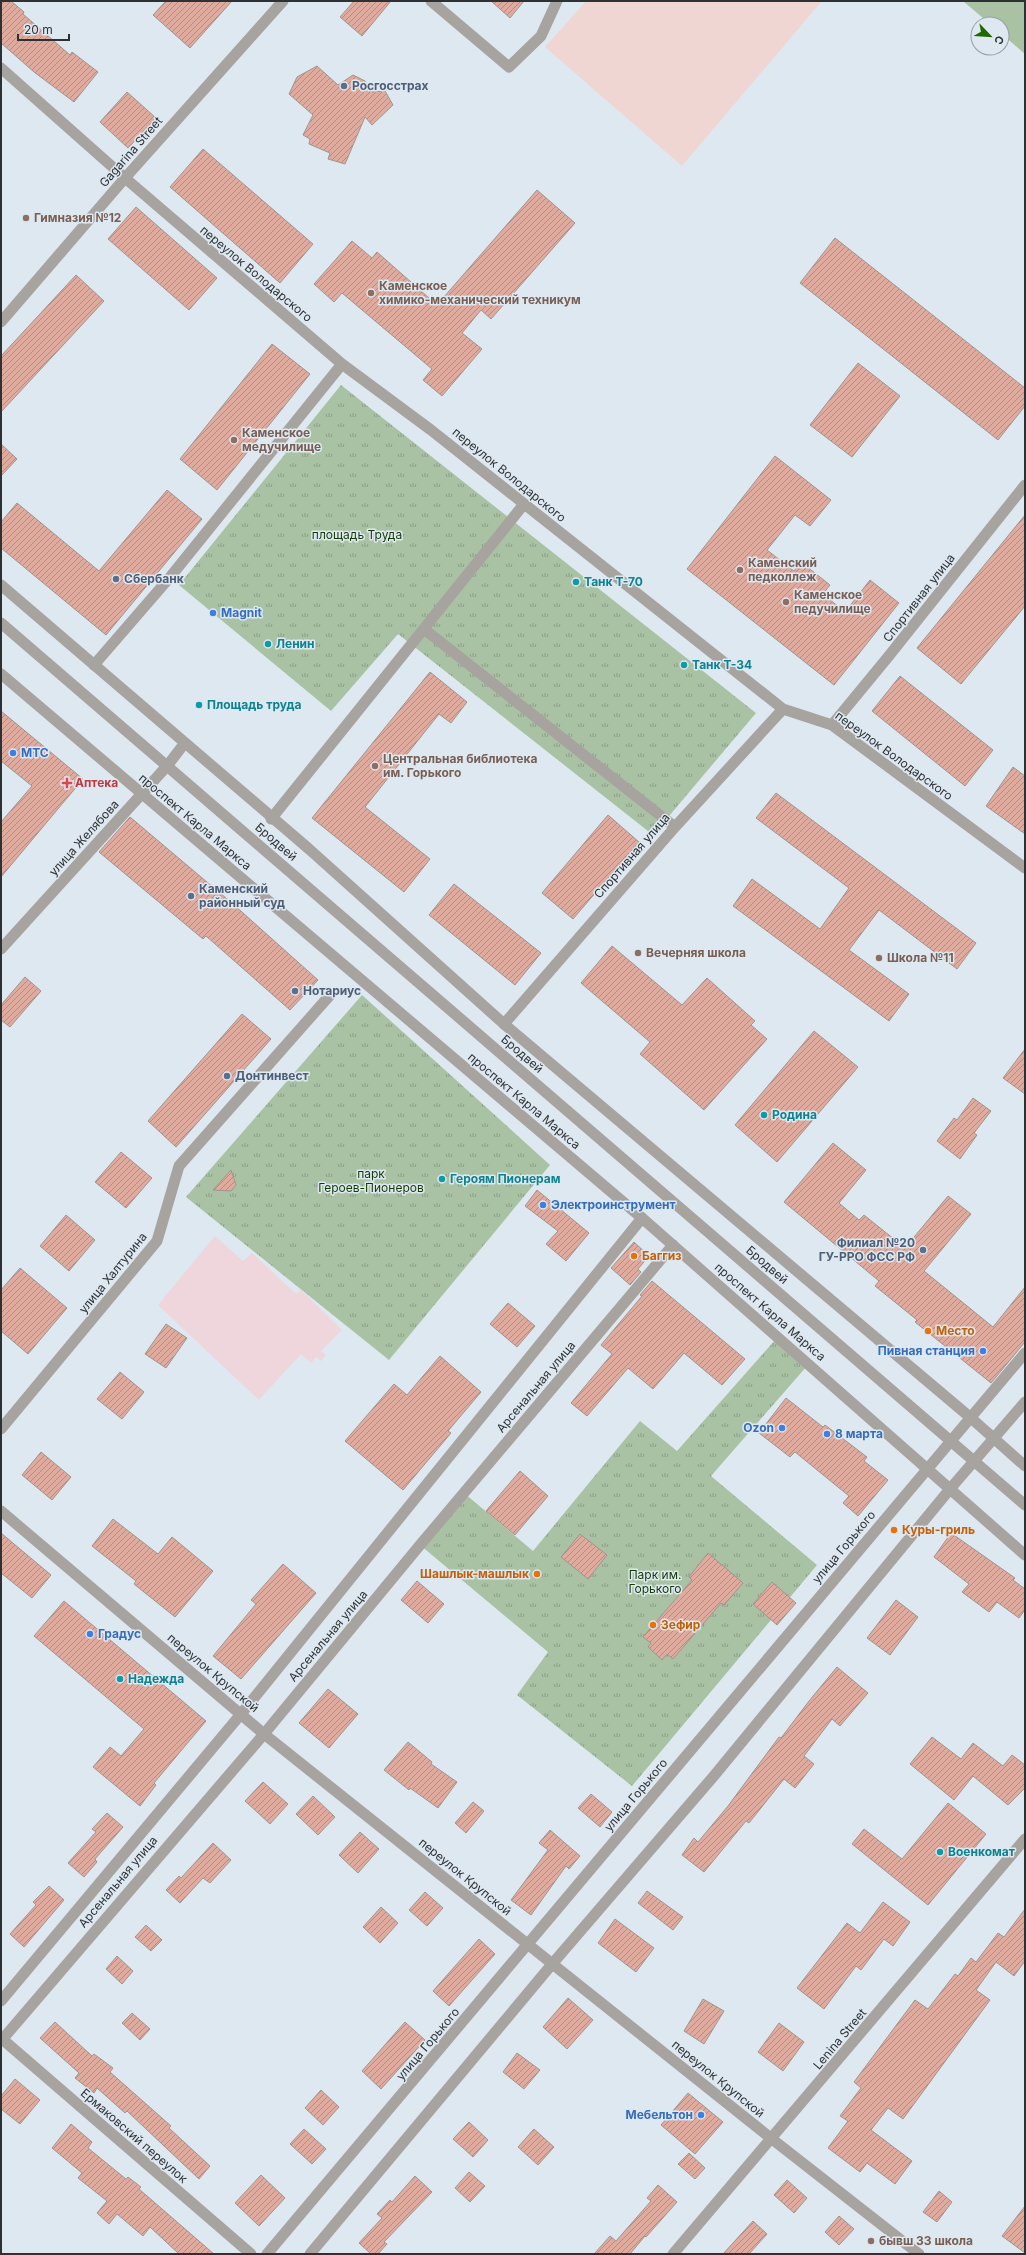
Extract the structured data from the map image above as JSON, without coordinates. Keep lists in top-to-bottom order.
{
  "streets": {
    "street": [
      "Gagarina Street",
      "переулок Володарского",
      "Спортивная улица",
      "проспект Карла Маркса",
      "улица Желябова",
      "Бродвей",
      "улица Халтурина",
      "Арсенальная улица",
      "улица Горького",
      "переулок Крупской",
      "Lenina Street",
      "Ермаковский переулок"
    ]
  },
  "crossings": [
    ["Gagarina Street", "переулок Володарского"],
    ["переулок Володарского", "Спортивная улица"],
    ["проспект Карла Маркса", "улица Желябова"],
    ["проспект Карла Маркса", "Арсенальная улица"],
    ["проспект Карла Маркса", "улица Горького"],
    ["улица Желябова", "Бродвей"],
    ["Бродвей", "улица Горького"],
    ["Арсенальная улица", "переулок Крупской"],
    ["Арсенальная улица", "Ермаковский переулок"],
    ["улица Горького", "переулок Крупской"],
    ["переулок Крупской", "Lenina Street"]
  ],
  "parks": ["площадь Труда", "парк Героев-Пионеров", "Парк им. Горького"],
  "places": {
    "other": [
      "Росгосстрах",
      "Гимназия №12",
      "Каменское химико-механический техникум",
      "Каменское медучилище",
      "Каменский педколлеж",
      "Сбербанк",
      "Танк Т-70",
      "Каменское педучилище",
      "Magnit",
      "Ленин",
      "Танк Т-34",
      "Площадь труда",
      "МТС",
      "Центральная библиотека им. Горького",
      "Каменский районный суд",
      "Вечерняя школа",
      "Школа №11",
      "Нотариус",
      "Донтинвест",
      "Родина",
      "Героям Пионерам",
      "Электроинструмент",
      "Филиал №20 ГУ-РРО ФСС РФ",
      "Баггиз",
      "Место",
      "Пивная станция",
      "Ozon",
      "8 марта",
      "Куры-гриль",
      "Шашлык-машлык",
      "Зефир",
      "Градус",
      "Надежда",
      "Военкомат",
      "Мебельтон",
      "бывш 33 школа"
    ],
    "health": ["Аптека"]
  },
  "scale_bar": "20 m",
  "north": "bottom right"
}
